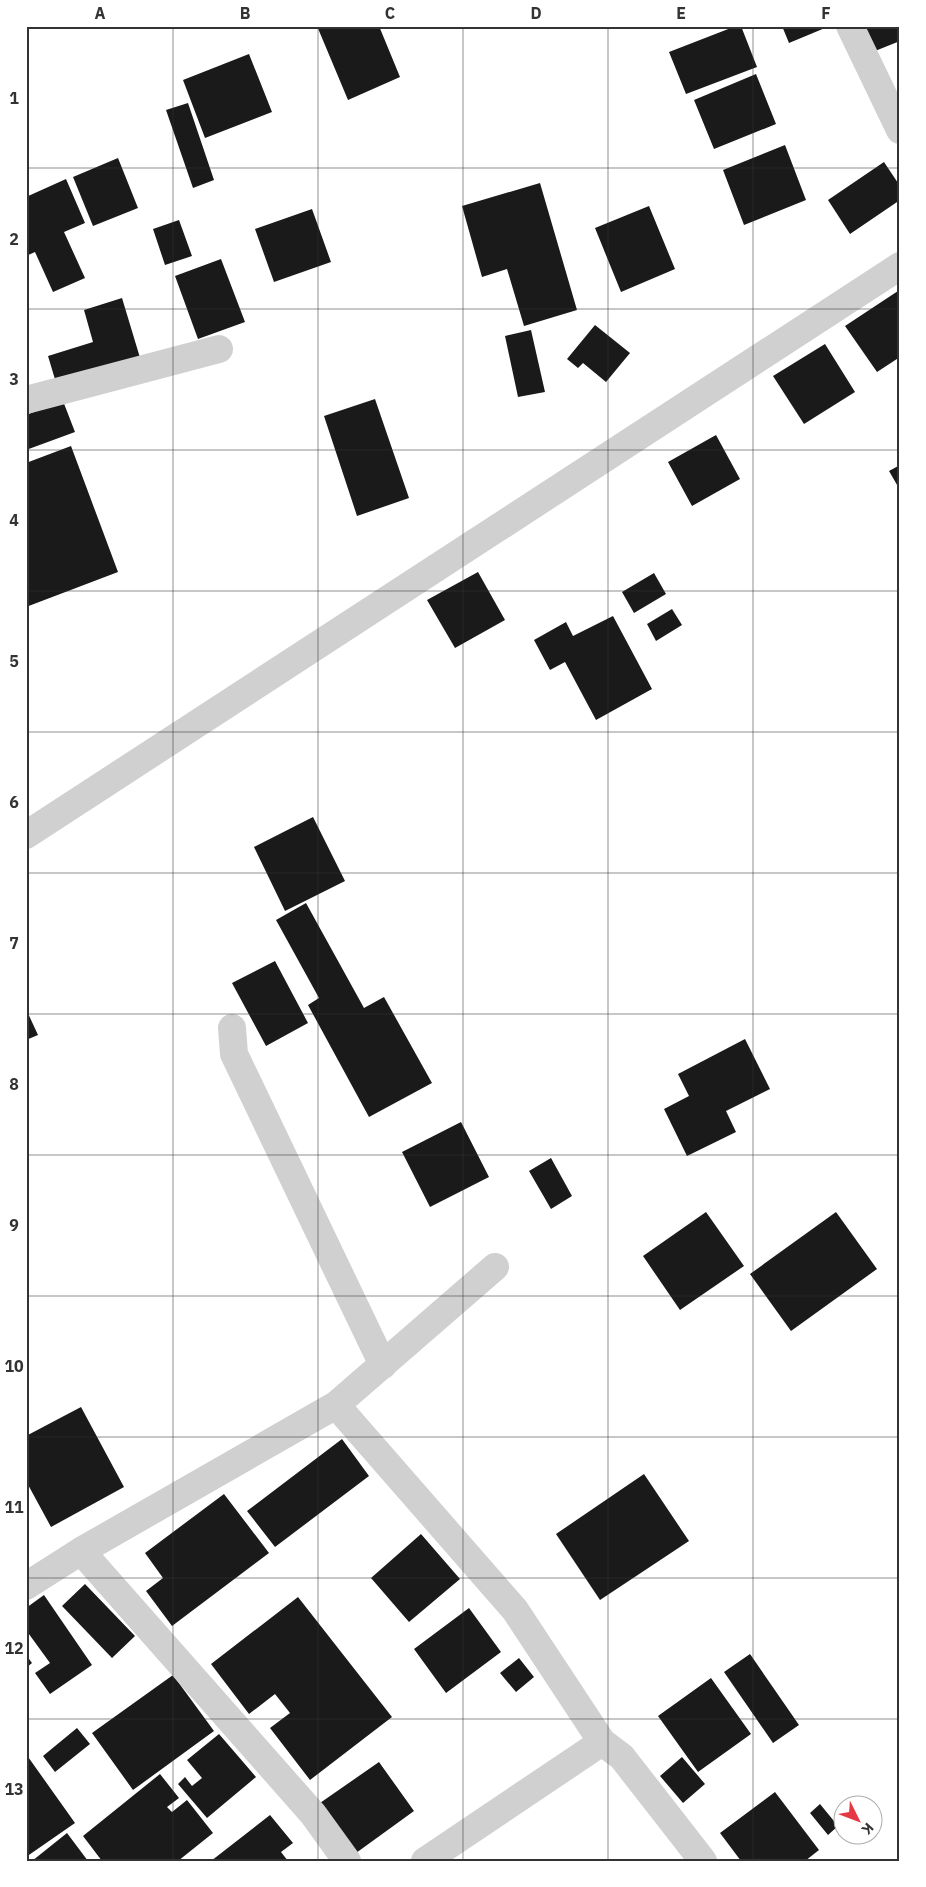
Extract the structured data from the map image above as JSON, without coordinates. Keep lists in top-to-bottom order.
{
  "north": "bottom right",
  "grid": {
    "columns": [
      "A",
      "B",
      "C",
      "D",
      "E",
      "F"
    ],
    "rows": [
      "1",
      "2",
      "3",
      "4",
      "5",
      "6",
      "7",
      "8",
      "9",
      "10",
      "11",
      "12",
      "13"
    ]
  }
}
